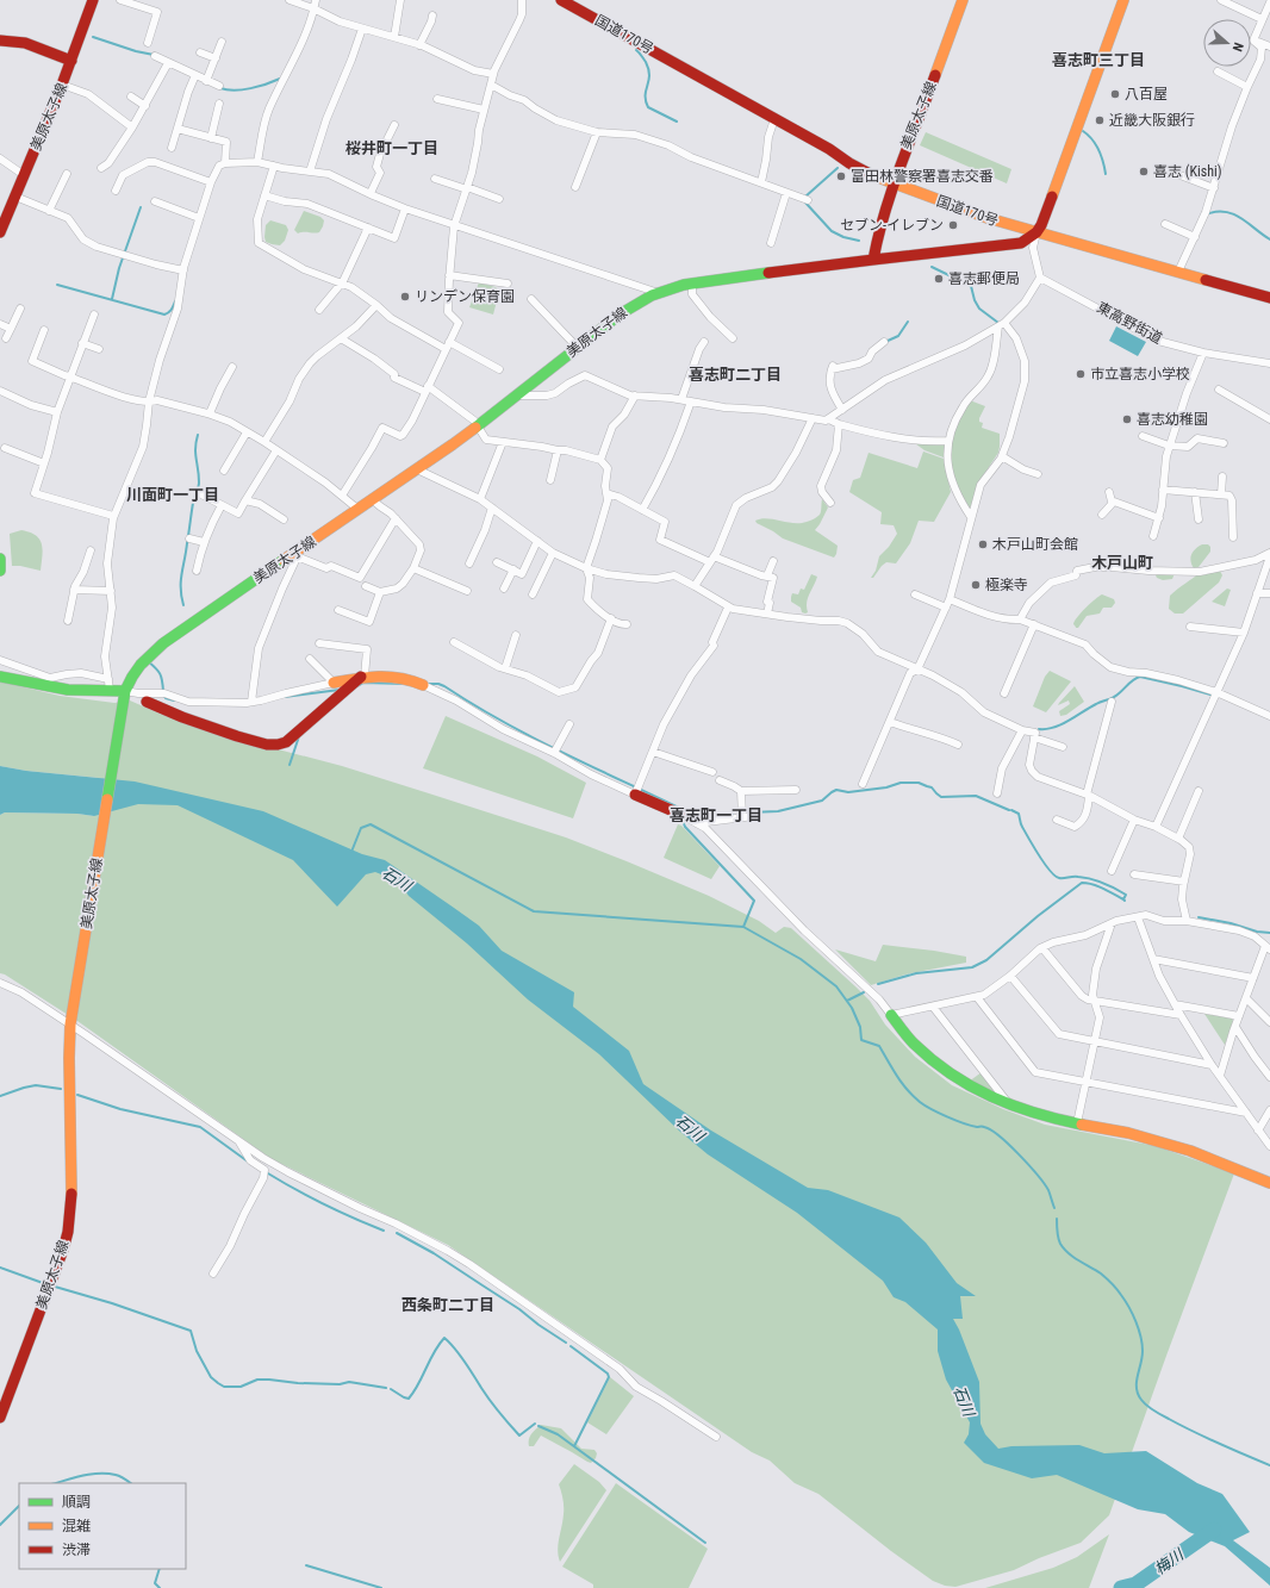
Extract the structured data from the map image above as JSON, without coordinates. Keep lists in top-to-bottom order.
{
  "streets": {
    "main road": ["国道170号", "美原太子線"],
    "street": ["東高野街道"]
  },
  "crossings": [
    ["国道170号", "美原太子線"]
  ],
  "districts": [
    "喜志町三丁目",
    "桜井町一丁目",
    "喜志町二丁目",
    "川面町一丁目",
    "木戸山町",
    "喜志町一丁目",
    "西条町二丁目"
  ],
  "water": ["石川", "梅川"],
  "places": [
    "八百屋",
    "近畿大阪銀行",
    "喜志 (Kishi)",
    "富田林警察署喜志交番",
    "セブン-イレブン",
    "喜志郵便局",
    "リンデン保育園",
    "市立喜志小学校",
    "喜志幼稚園",
    "木戸山町会館",
    "極楽寺"
  ],
  "legend": ["順調", "混雑", "渋滞"],
  "north": "right"
}
